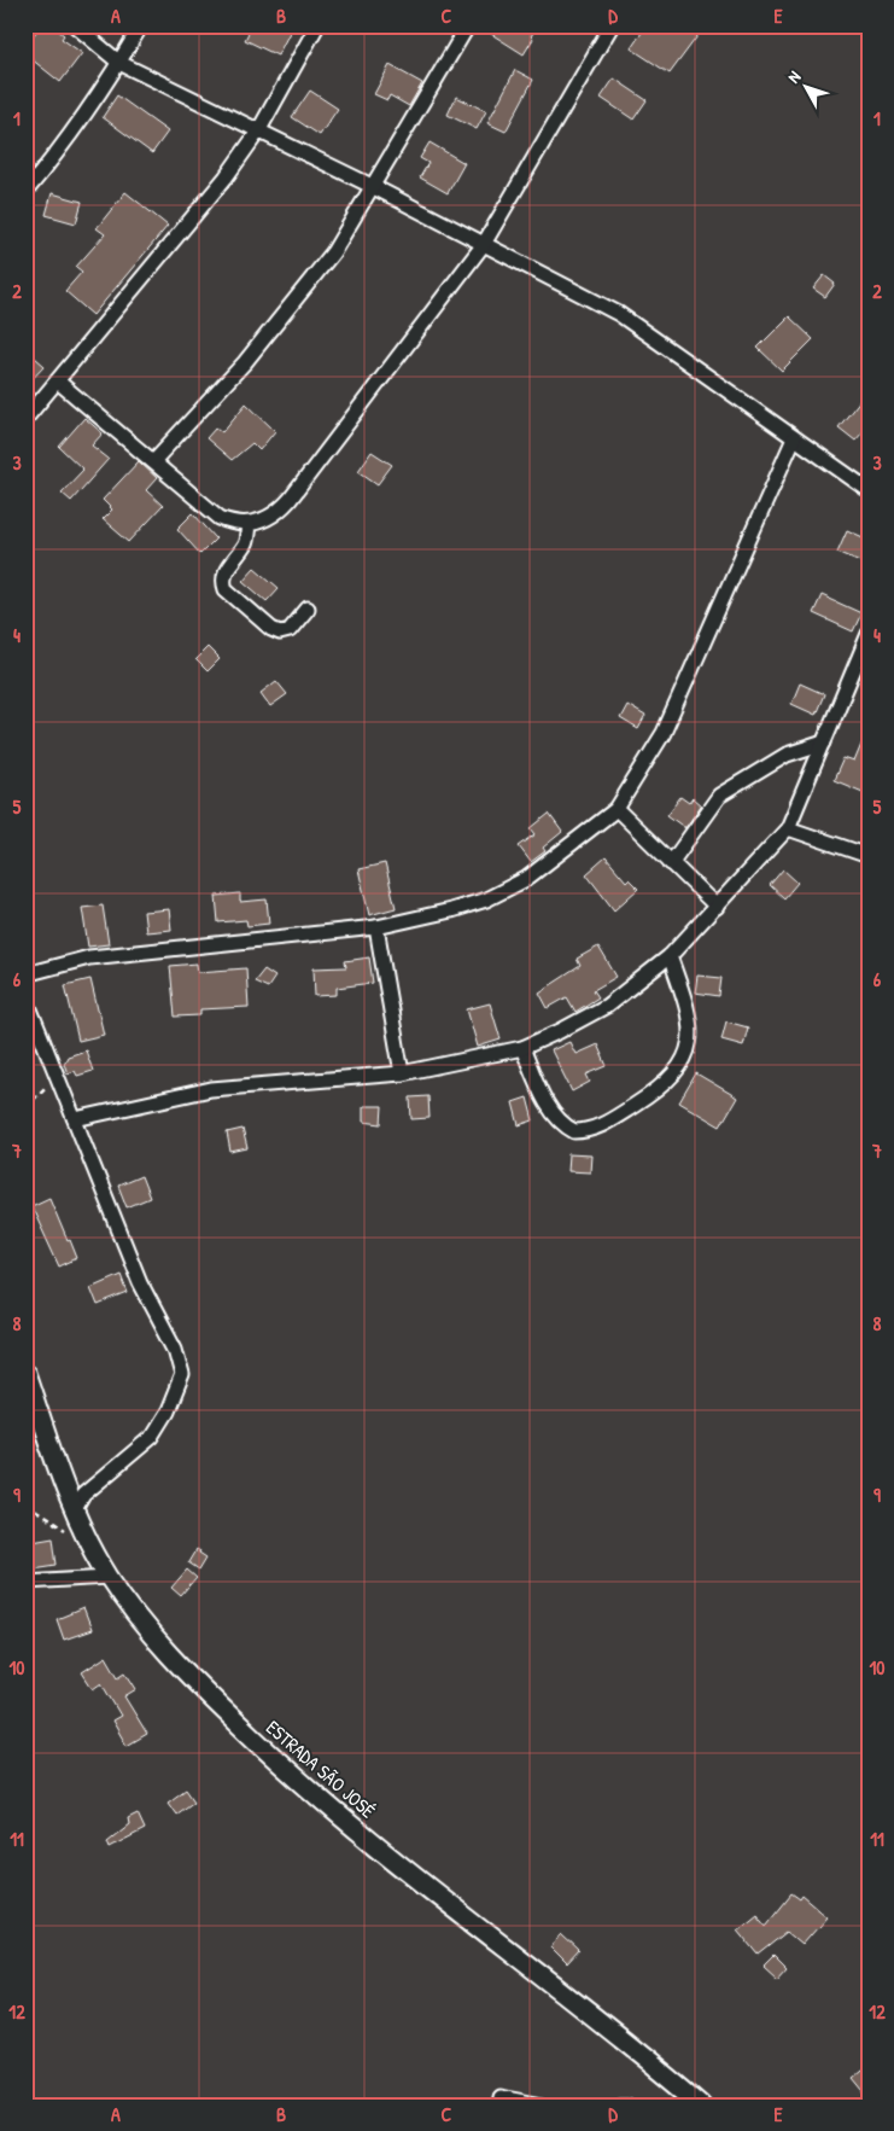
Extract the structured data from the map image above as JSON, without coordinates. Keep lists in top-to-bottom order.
{
  "streets": {
    "street": ["ESTRADA SÃO JOSÉ"]
  },
  "north": "top left",
  "grid": {
    "columns": [
      "A",
      "B",
      "C",
      "D",
      "E"
    ],
    "rows": [
      "1",
      "2",
      "3",
      "4",
      "5",
      "6",
      "7",
      "8",
      "9",
      "10",
      "11",
      "12"
    ]
  }
}
